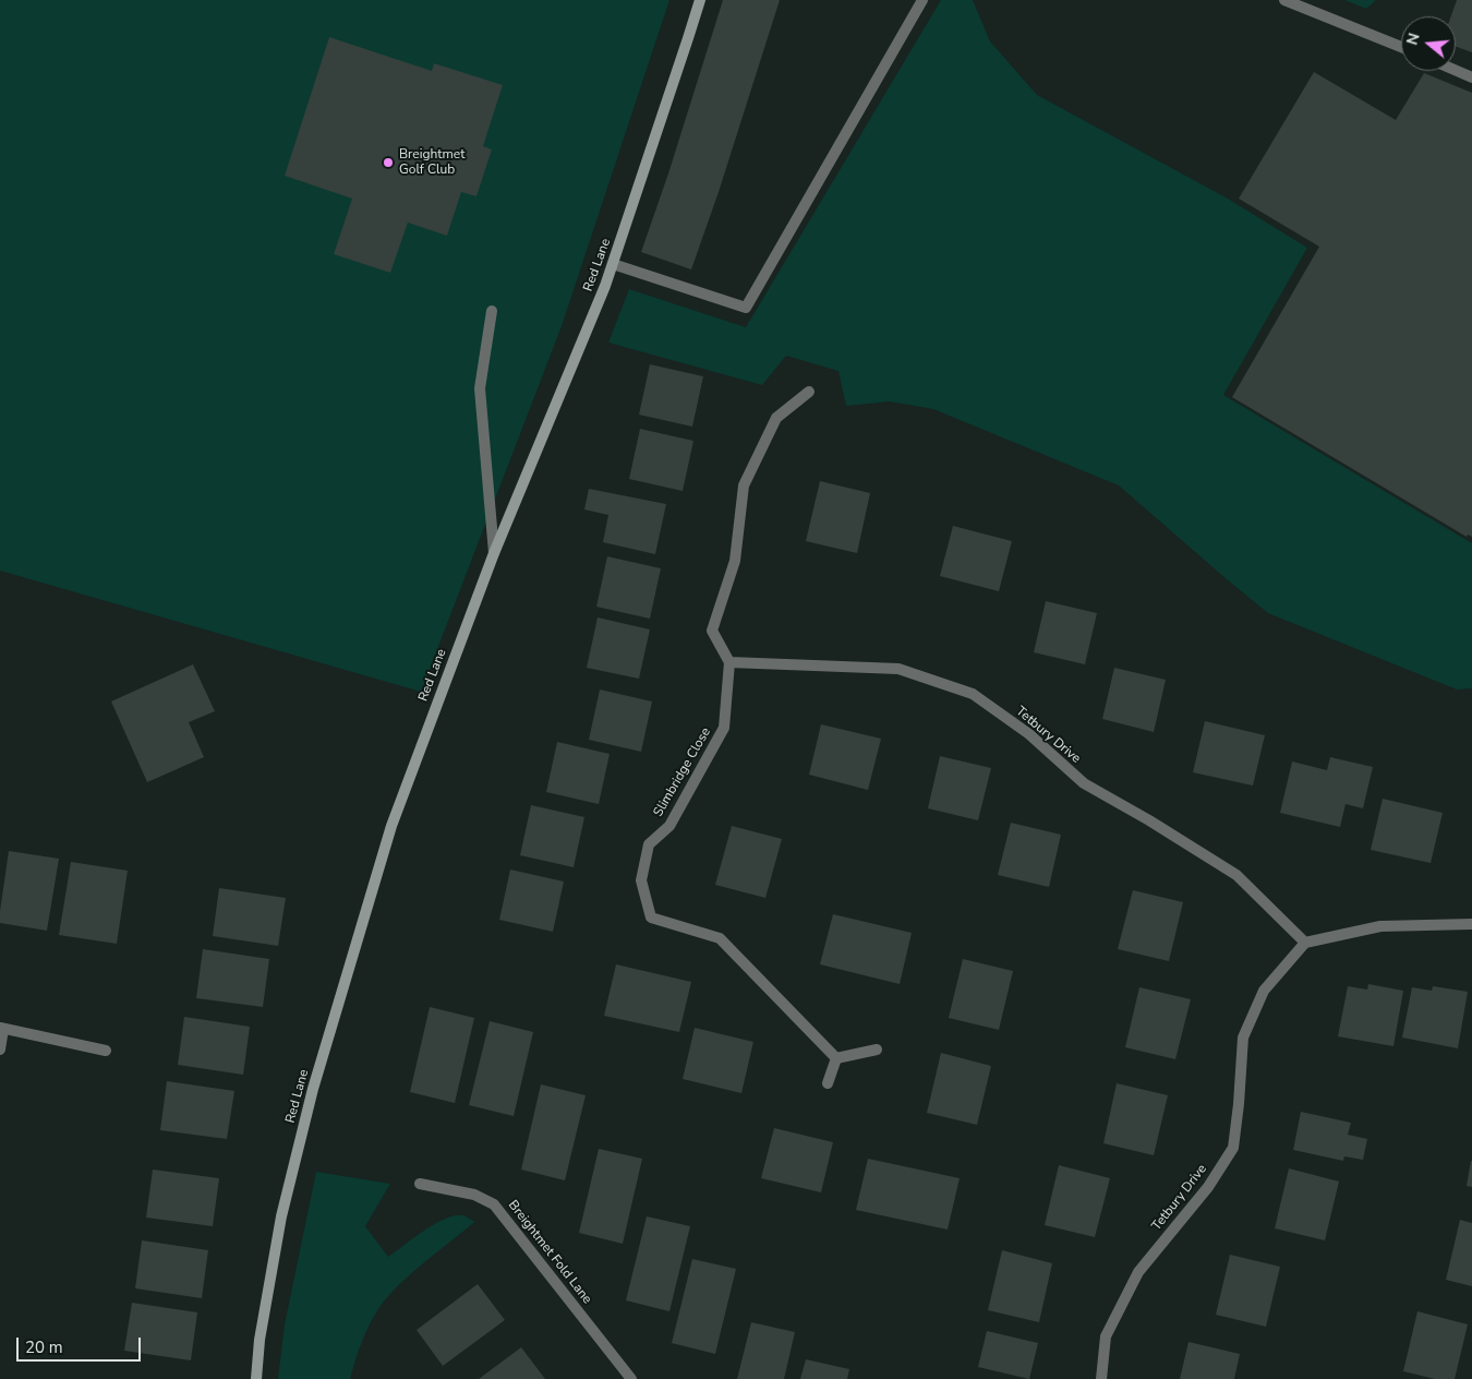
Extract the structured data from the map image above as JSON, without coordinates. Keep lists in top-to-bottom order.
{
  "streets": {
    "street": [
      "Red Lane",
      "Tetbury Drive",
      "Slimbridge Close",
      "Breightmet Fold Lane"
    ]
  },
  "crossings": [
    ["Tetbury Drive", "Slimbridge Close"]
  ],
  "places": ["Breightmet Golf Club"],
  "scale_bar": "20 m",
  "north": "left"
}
